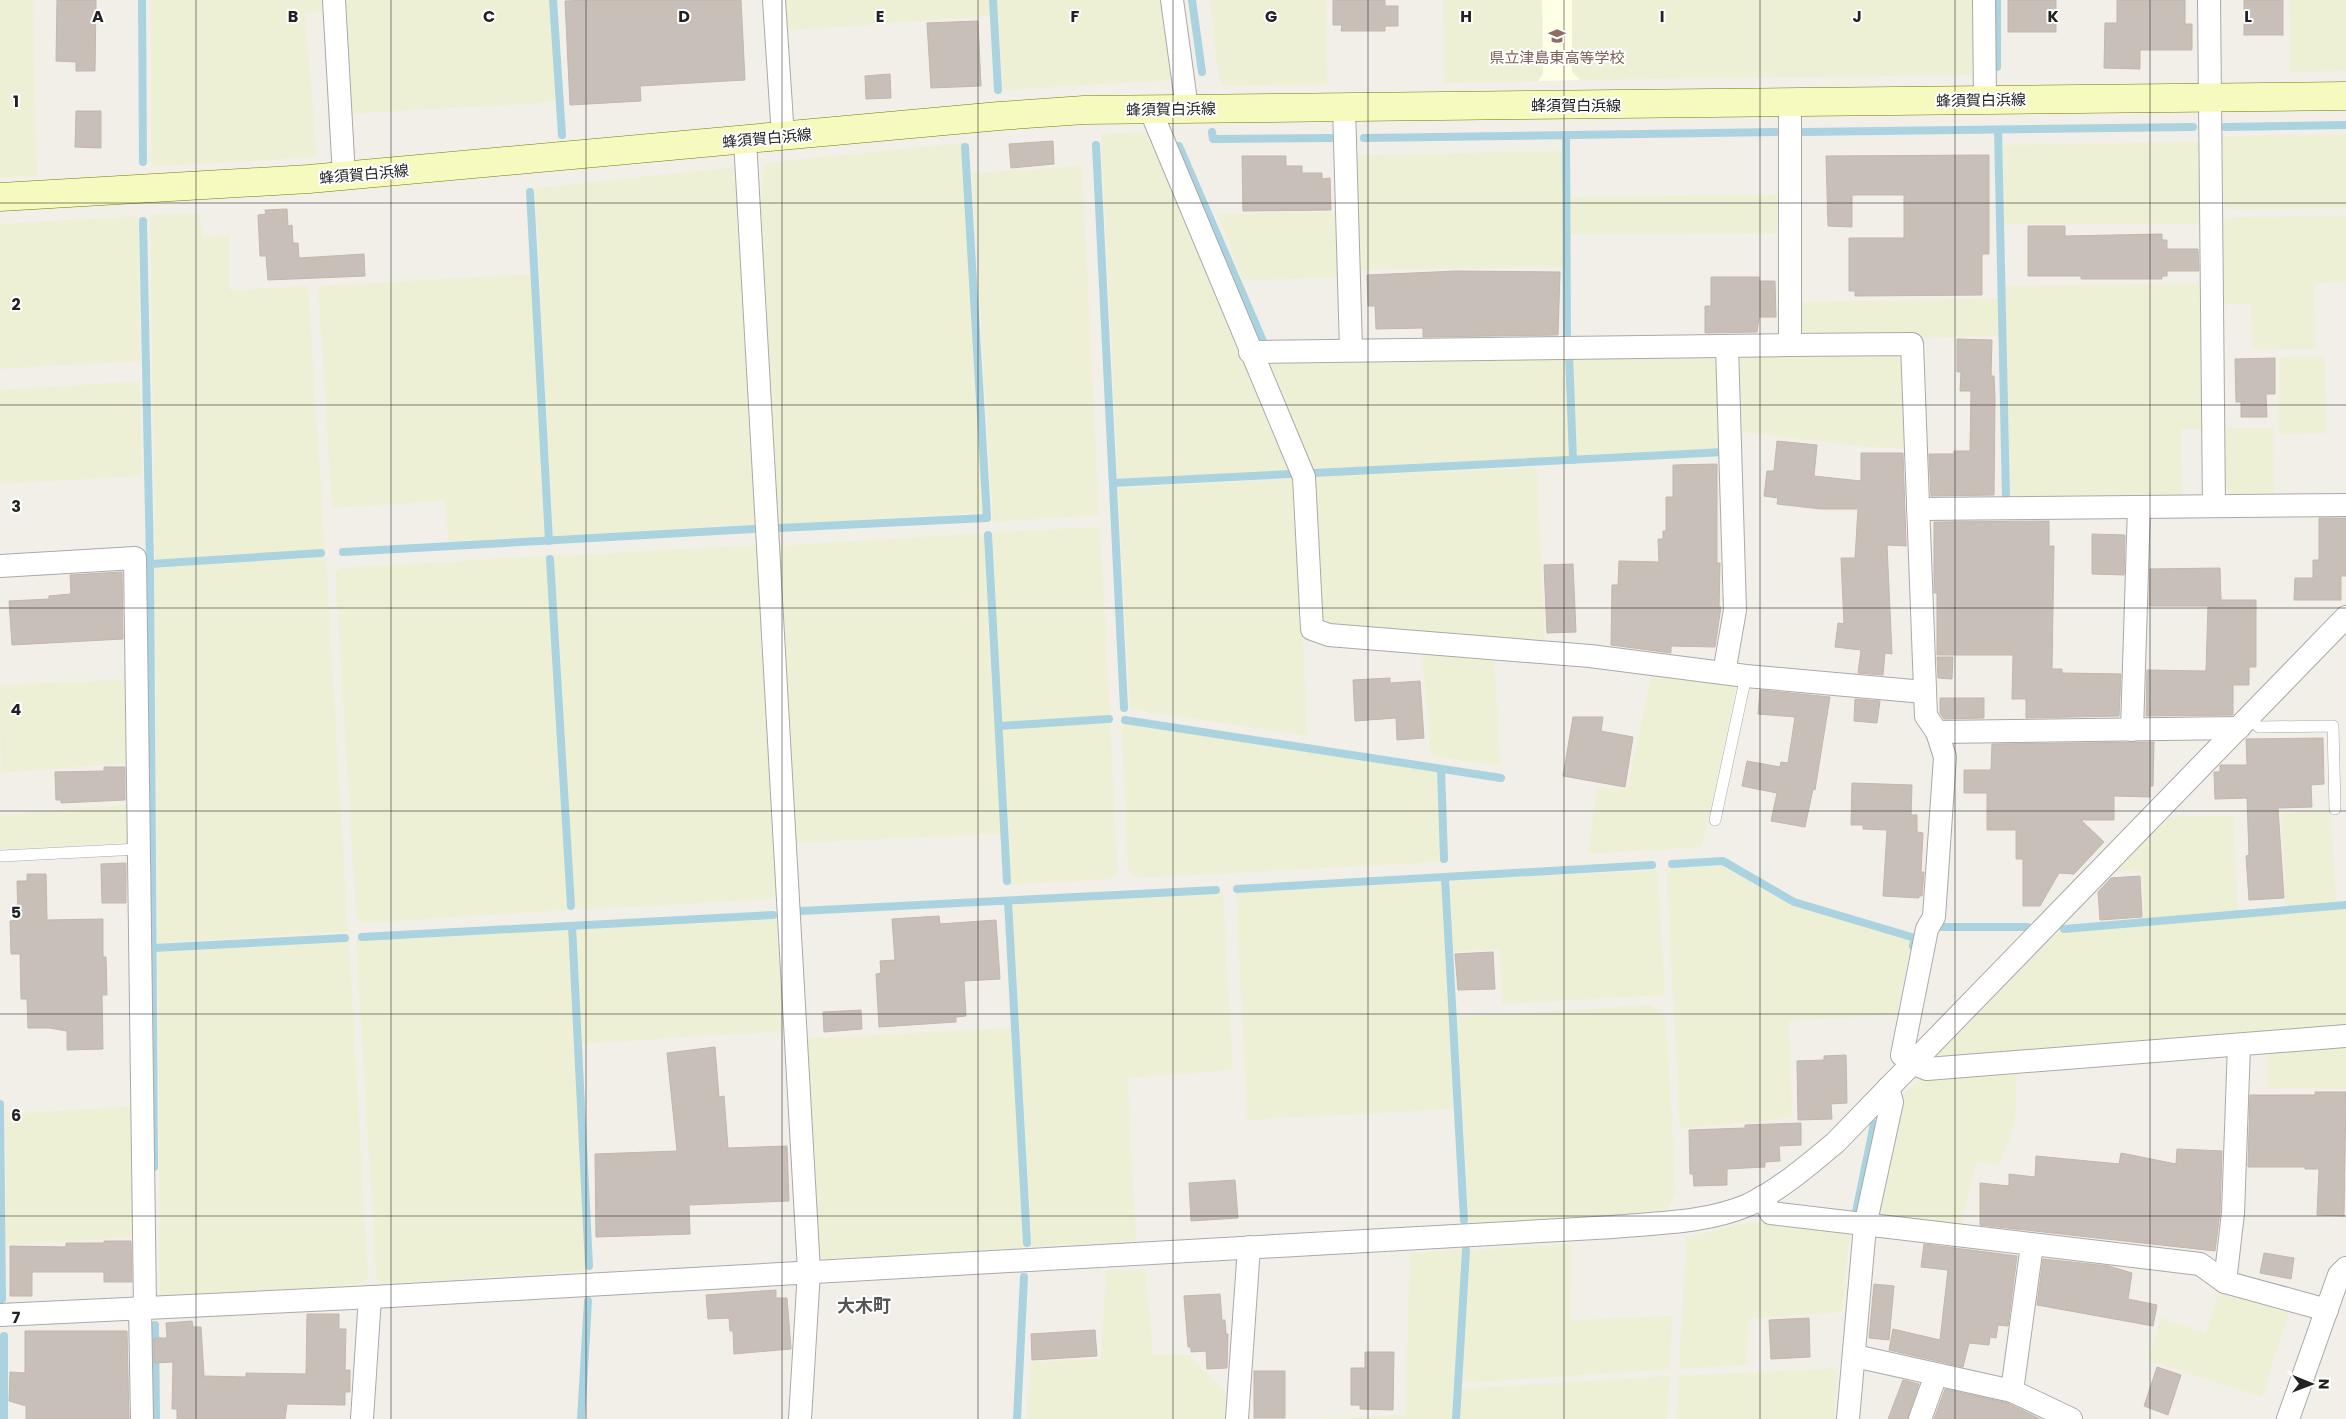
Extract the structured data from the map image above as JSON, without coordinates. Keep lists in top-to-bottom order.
{
  "streets": {
    "main road": ["蜂須賀白浜線"]
  },
  "districts": ["大木町"],
  "places": {
    "school or university": ["県立津島東高等学校"]
  },
  "north": "right",
  "grid": {
    "columns": [
      "A",
      "B",
      "C",
      "D",
      "E",
      "F",
      "G",
      "H",
      "I",
      "J",
      "K",
      "L"
    ],
    "rows": [
      "1",
      "2",
      "3",
      "4",
      "5",
      "6",
      "7"
    ]
  }
}
